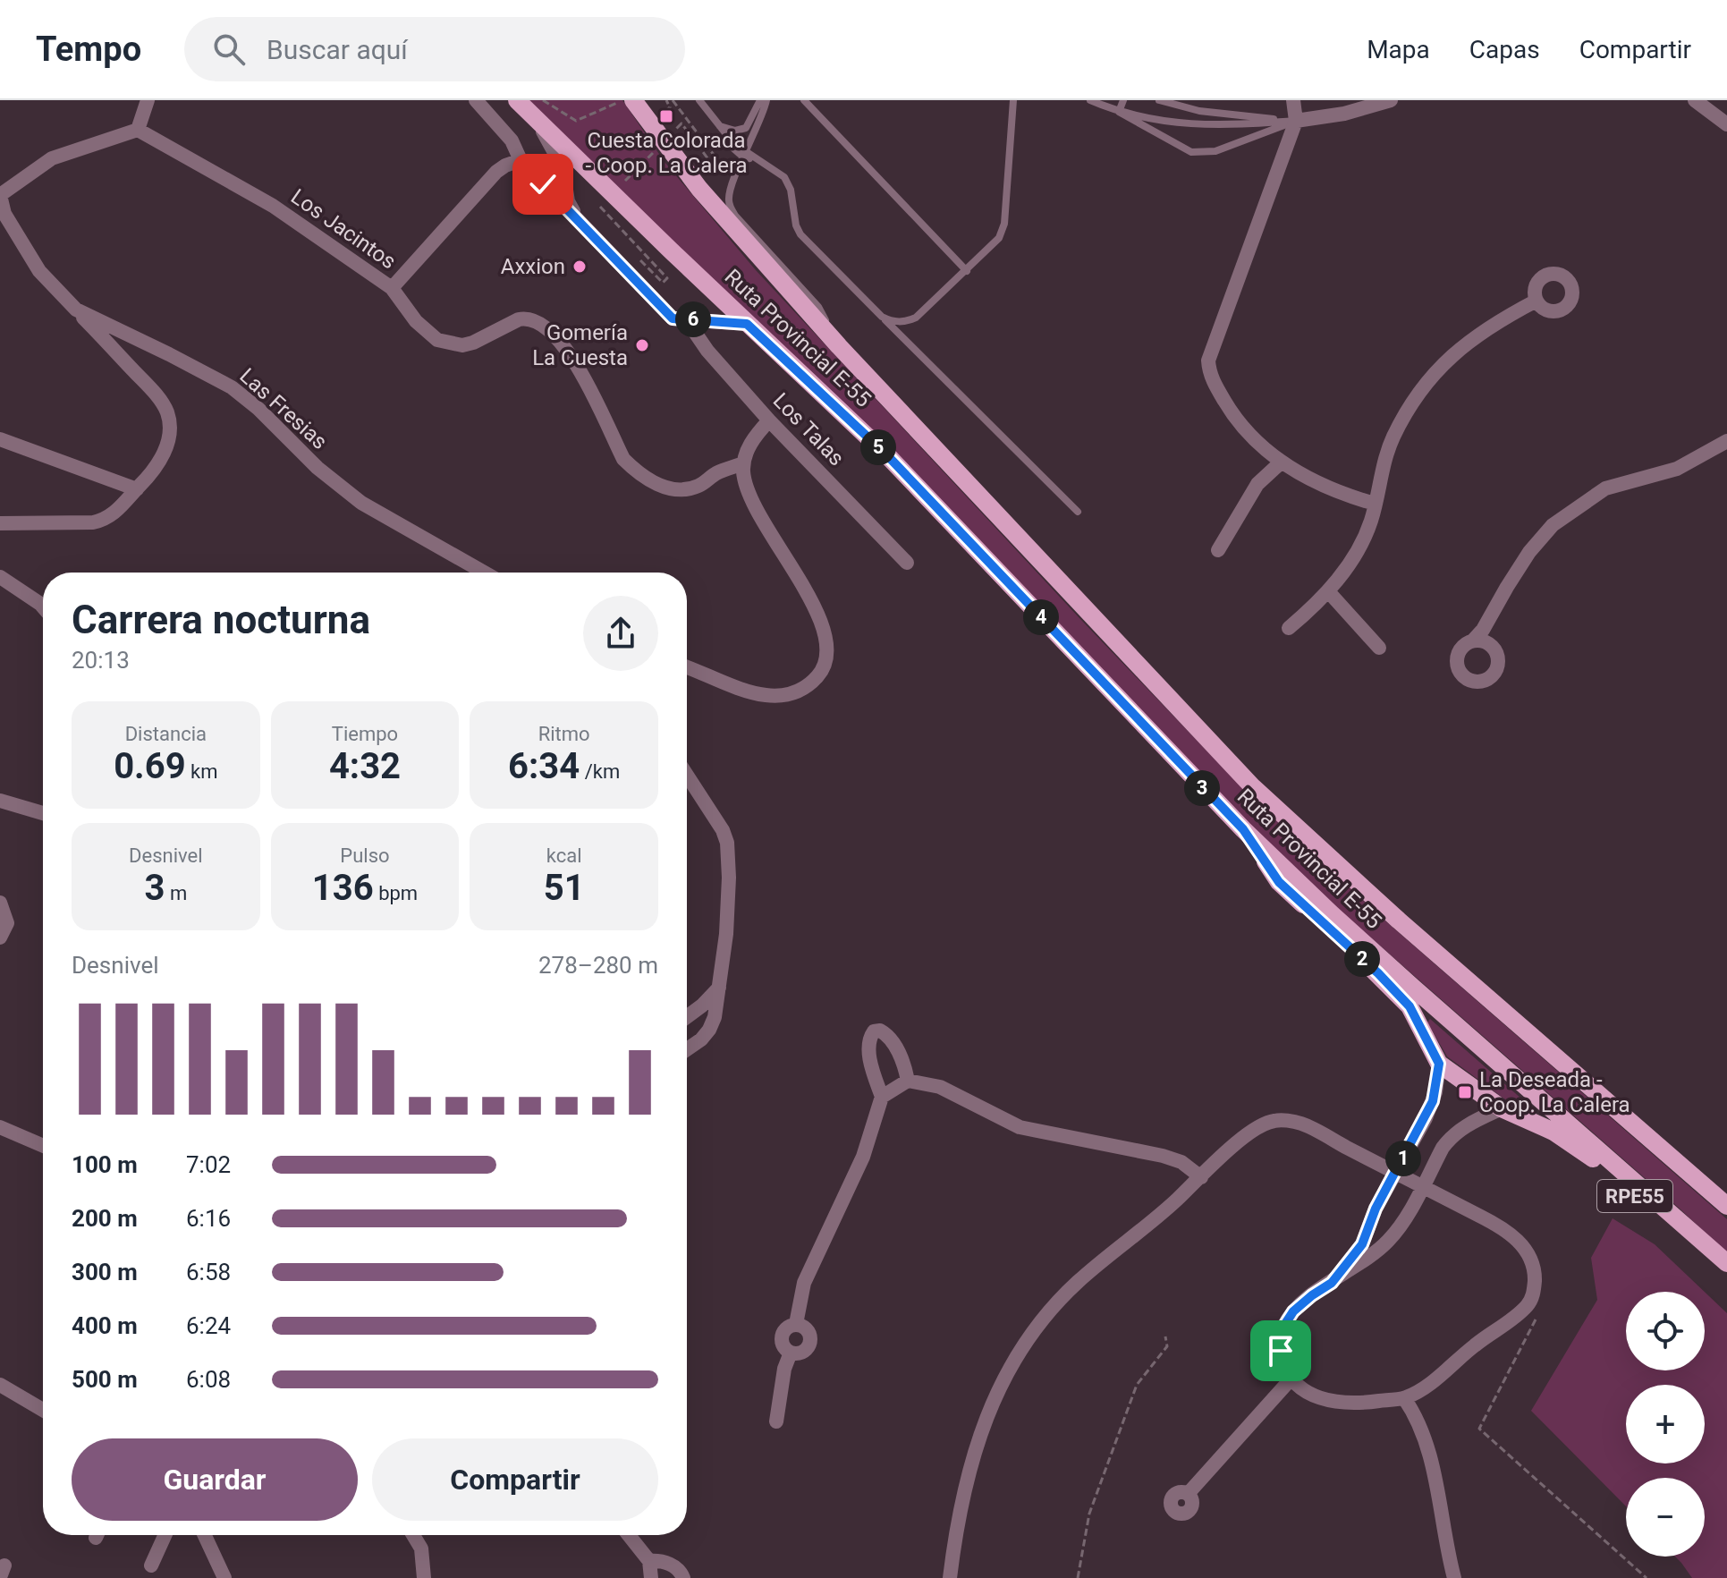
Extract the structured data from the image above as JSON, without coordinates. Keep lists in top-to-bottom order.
{
  "streets": {
    "main road": ["Ruta Provincial E-55", "RPE55"],
    "street": ["Los Jacintos", "Las Fresias", "Los Talas"]
  },
  "crossings": [
    ["Ruta Provincial E-55", "RPE55"]
  ],
  "places": {
    "transit": ["Cuesta Colorada - Coop. La Calera", "La Deseada - Coop. La Calera"],
    "other": ["Axxion", "Gomería La Cuesta"]
  },
  "page": {
    "header": "Tempo",
    "search": "Buscar aquí",
    "nav": ["Mapa", "Capas", "Compartir"],
    "pins": [
      "6",
      "5",
      "4",
      "3",
      "2",
      "1"
    ],
    "heading": ["Carrera nocturna", "20:13"],
    "stats": [
      ["Distancia", "0.69 km"],
      ["Tiempo", "4:32"],
      ["Ritmo", "6:34 /km"],
      ["Desnivel", "3 m"],
      ["Pulso", "136 bpm"],
      ["kcal", "51"]
    ],
    "chart": ["Desnivel", "278–280 m"],
    "list": [
      {
        "name": "100 m",
        "note": "7:02"
      },
      {
        "name": "200 m",
        "note": "6:16"
      },
      {
        "name": "300 m",
        "note": "6:58"
      },
      {
        "name": "400 m",
        "note": "6:24"
      },
      {
        "name": "500 m",
        "note": "6:08"
      }
    ],
    "map_buttons": ["+", "−"],
    "buttons": ["Guardar", "Compartir"]
  }
}
